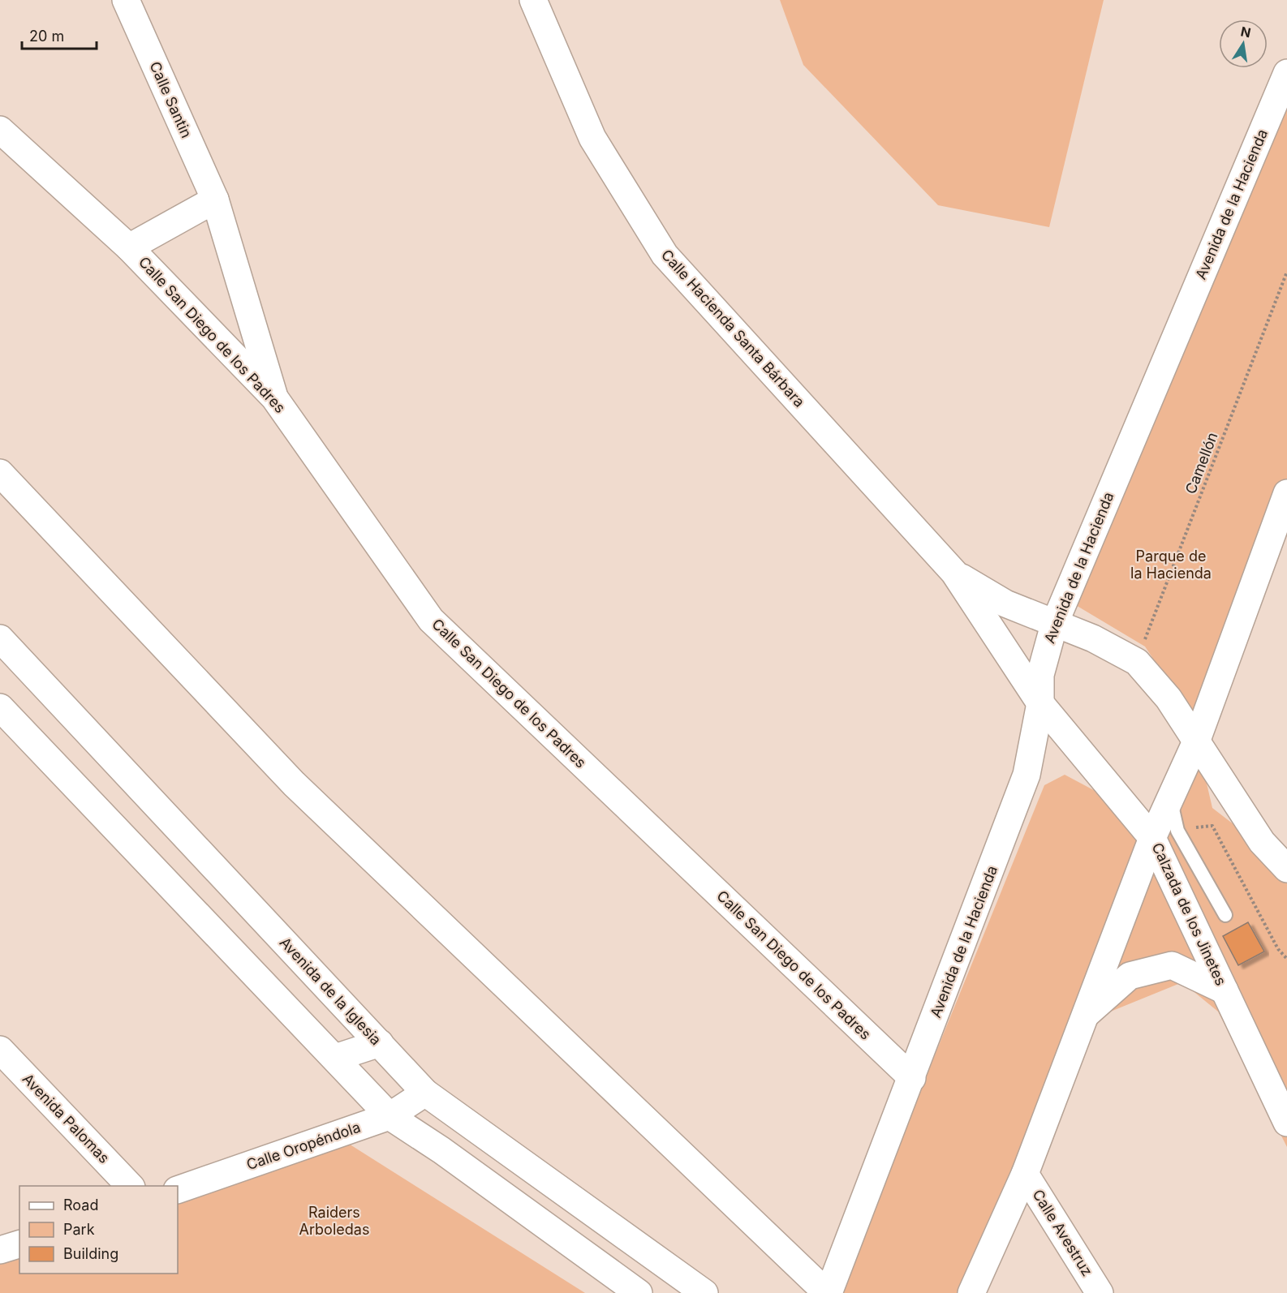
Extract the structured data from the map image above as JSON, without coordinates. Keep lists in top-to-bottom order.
{
  "streets": {
    "street": [
      "Calle Santin",
      "Avenida de la Hacienda",
      "Calle Hacienda Santa Bárbara",
      "Calle San Diego de los Padres",
      "Calzada de los Jinetes",
      "Avenida de la Iglesia",
      "Avenida Palomas",
      "Calle Oropéndola",
      "Calle Avestruz"
    ],
    "path": ["Camellón"]
  },
  "crossings": [
    ["Calle Santin", "Calle San Diego de los Padres"],
    ["Avenida de la Hacienda", "Calle Hacienda Santa Bárbara"],
    ["Avenida de la Hacienda", "Calle San Diego de los Padres"],
    ["Avenida de la Hacienda", "Calzada de los Jinetes"],
    ["Calle Hacienda Santa Bárbara", "Calzada de los Jinetes"],
    ["Avenida de la Iglesia", "Calle Oropéndola"]
  ],
  "parks": ["Parque de la Hacienda", "Raiders Arboledas"],
  "legend": ["Road", "Park", "Building"],
  "scale_bar": "20 m",
  "north": "top"
}
